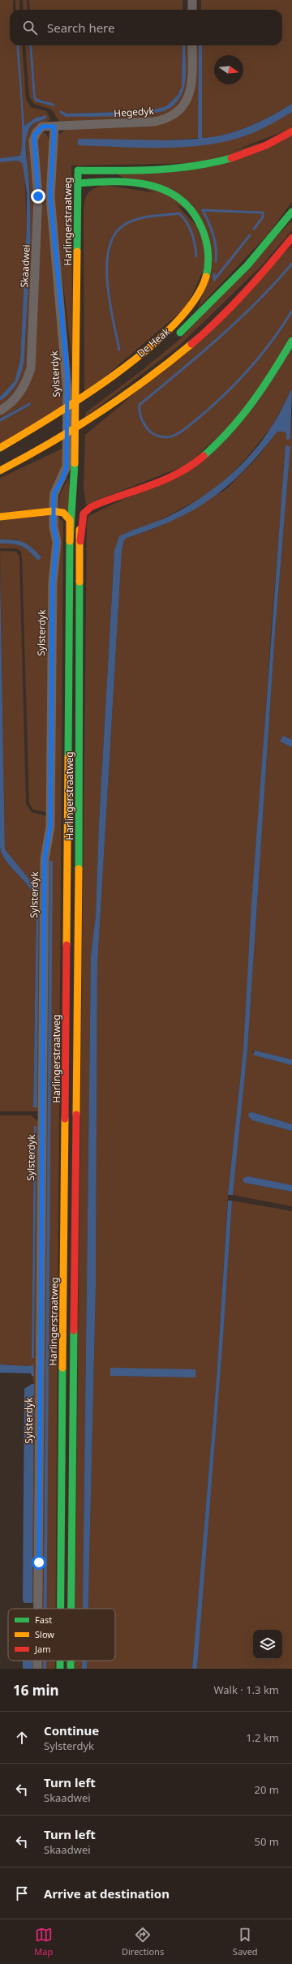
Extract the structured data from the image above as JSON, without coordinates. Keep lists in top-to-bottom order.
{
  "streets": {
    "main road": ["Harlingerstraatweg", "De Heak"],
    "street": ["Hegedyk", "Skaadwei", "Sylsterdyk"]
  },
  "crossings": [
    ["Hegedyk", "Skaadwei"],
    ["Hegedyk", "Sylsterdyk"],
    ["Skaadwei", "Sylsterdyk"]
  ],
  "legend": ["Fast", "Slow", "Jam"],
  "north": "right",
  "page": {
    "search": "Search here",
    "heading": ["16 min", "Walk · 1.3 km"],
    "list": [
      ["Continue", "Sylsterdyk", "1.2 km"],
      ["Turn left", "Skaadwei", "20 m"],
      ["Turn left", "Skaadwei", "50 m"],
      "Arrive at destination"
    ],
    "nav": ["Map", "Directions", "Saved"]
  }
}
